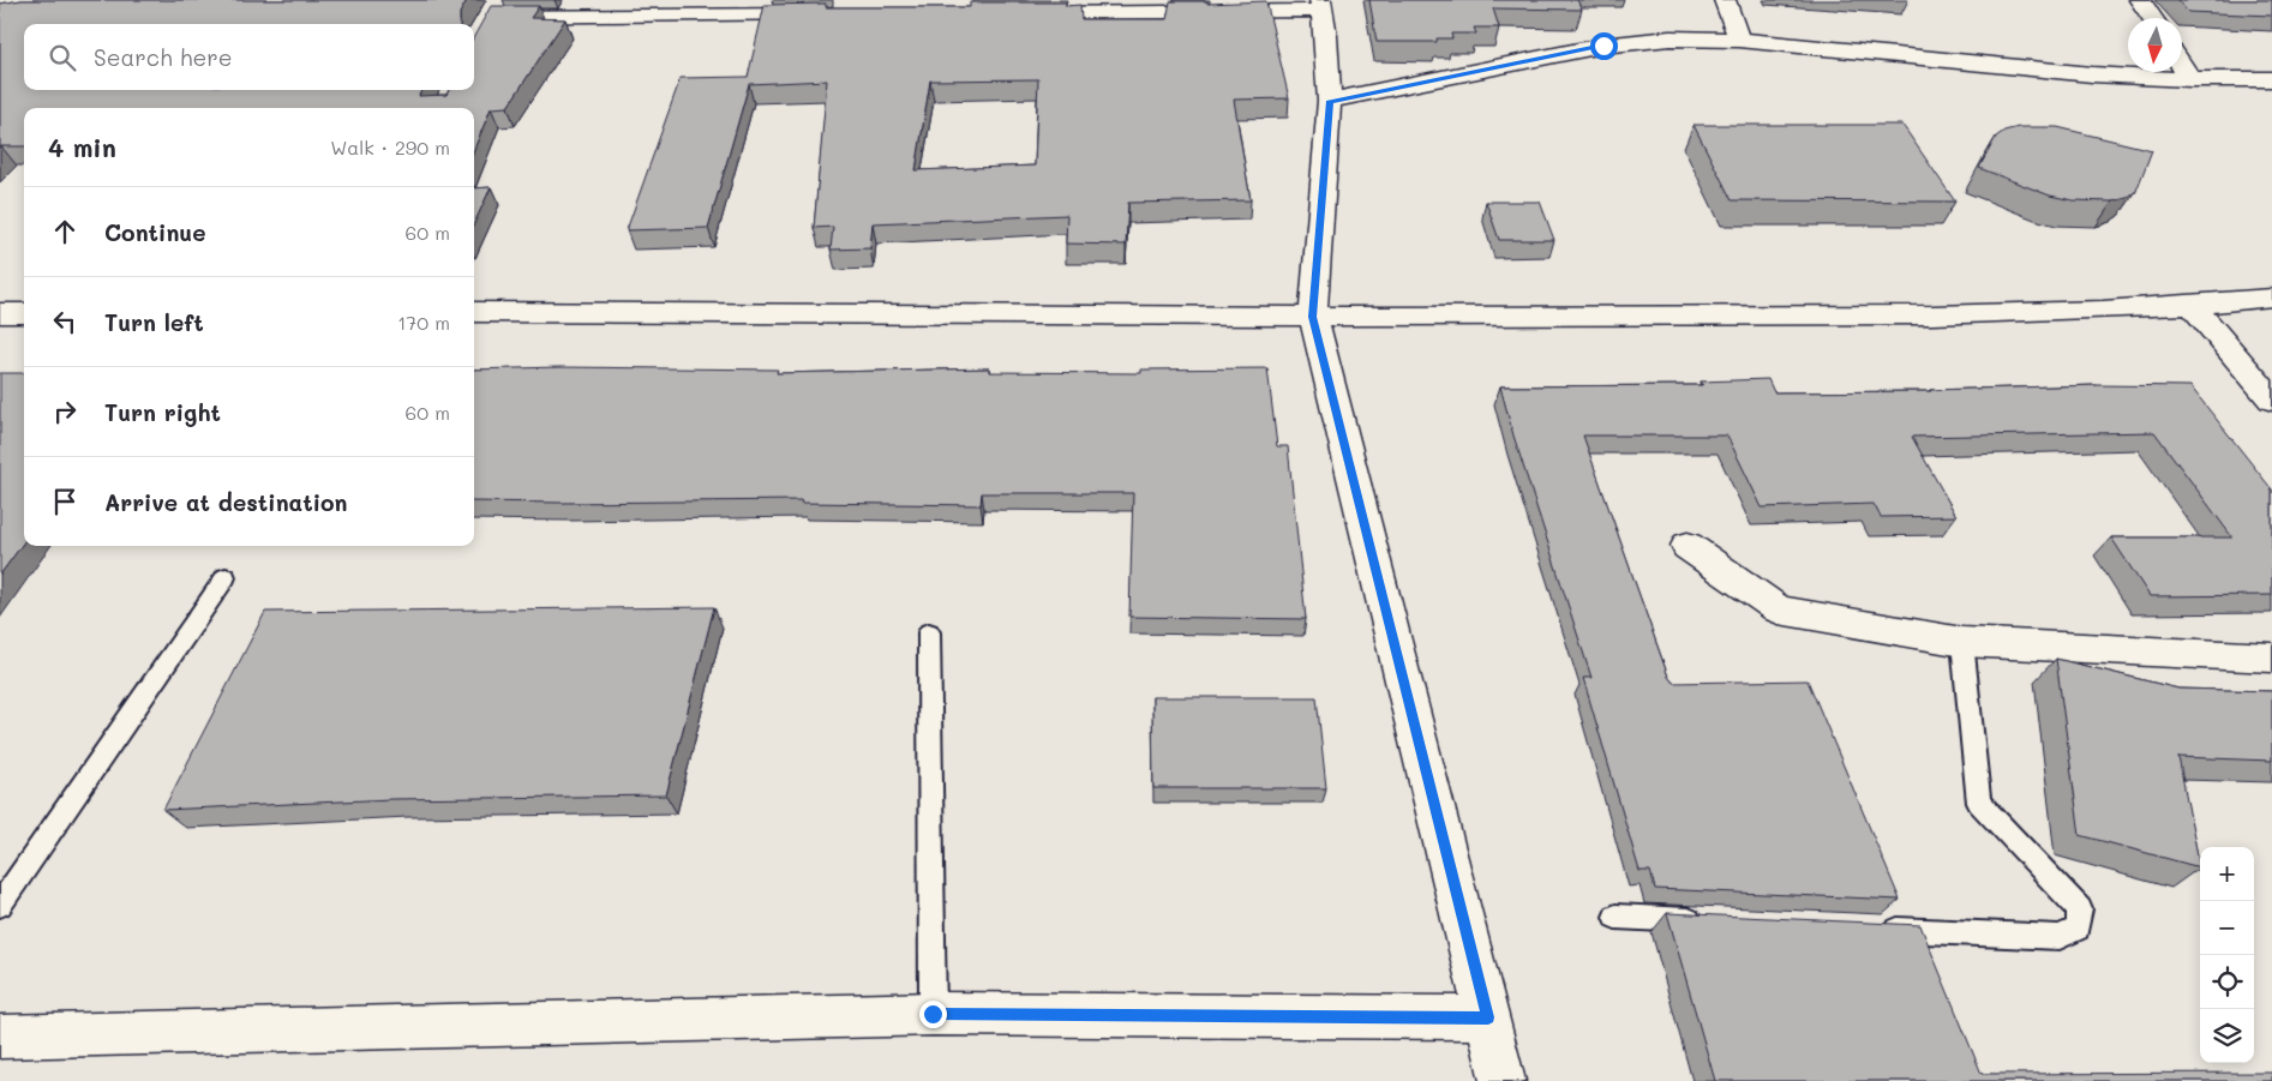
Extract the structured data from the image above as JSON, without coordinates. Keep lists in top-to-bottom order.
{
  "north": "bottom",
  "page": {
    "search": "Search here",
    "heading": ["4 min", "Walk · 290 m"],
    "list": [
      ["Continue", "60 m"],
      ["Turn left", "170 m"],
      ["Turn right", "60 m"],
      "Arrive at destination"
    ],
    "map_buttons": ["+", "−"]
  }
}
